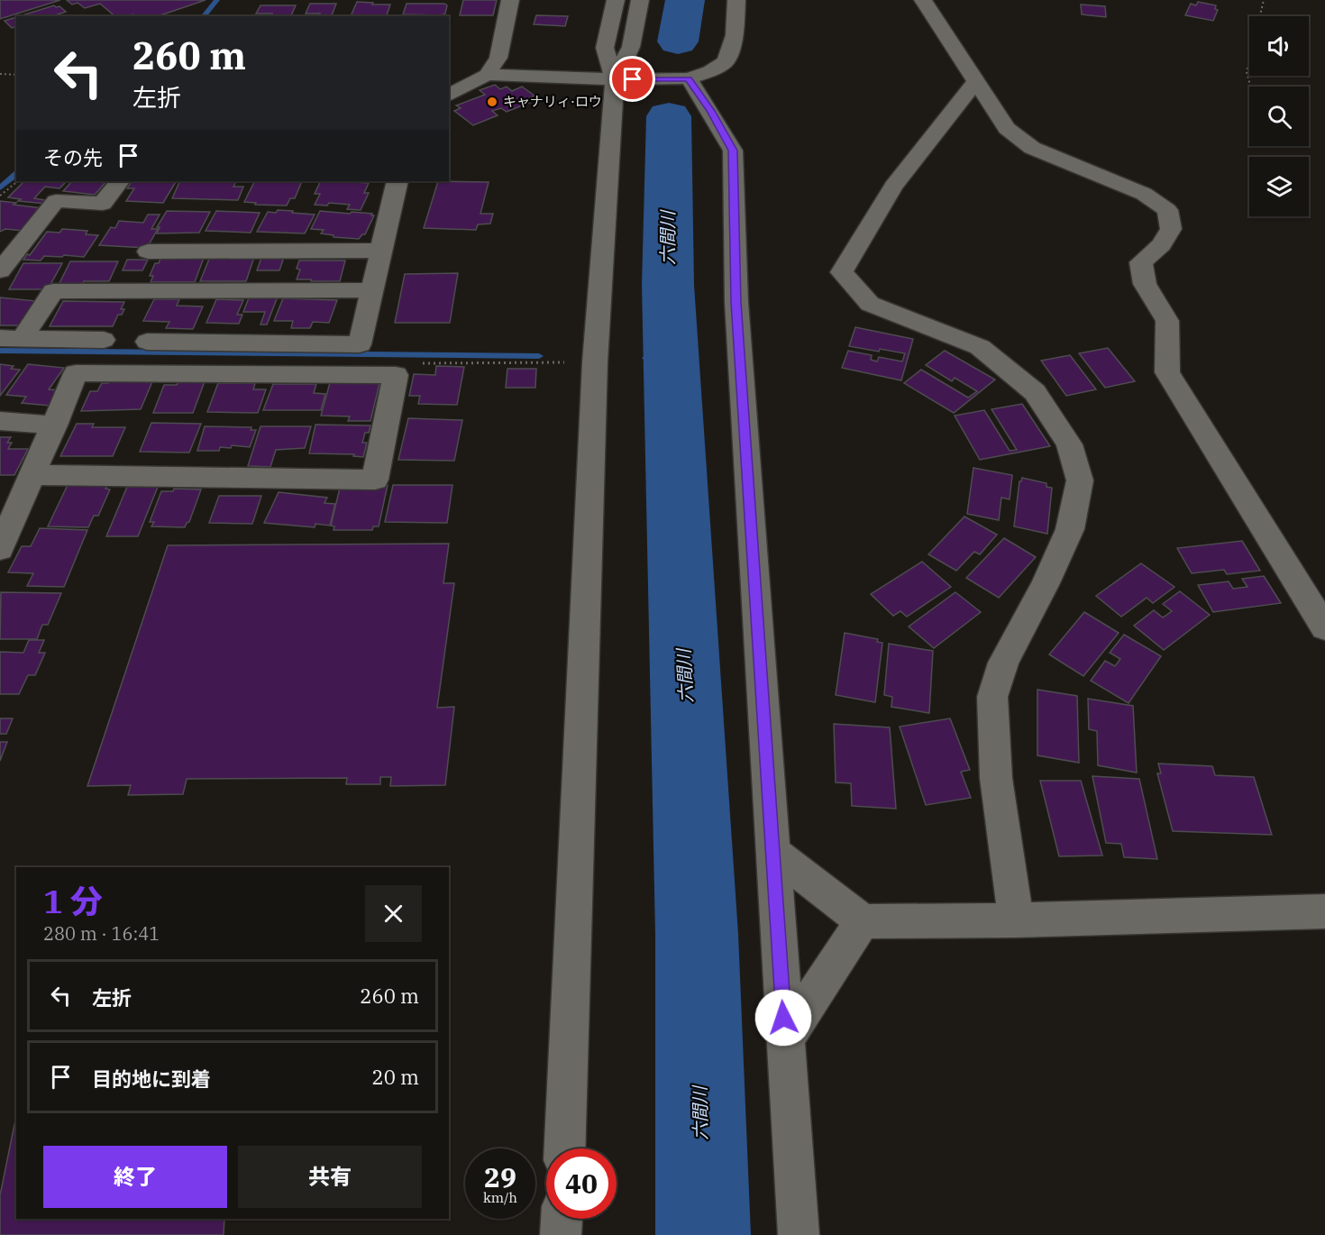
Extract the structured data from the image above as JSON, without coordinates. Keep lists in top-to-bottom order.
{
  "water": ["六間川"],
  "places": ["キャナリィ·ロウ"],
  "page": {
    "turn": ["260 m", "左折"],
    "then": "その先",
    "heading": ["1 分", "280 m · 16:41"],
    "list": [
      {
        "name": "左折",
        "value": "260 m"
      },
      {
        "name": "目的地に到着",
        "value": "20 m"
      }
    ],
    "buttons": ["終了", "共有"],
    "speed": "29 km/h",
    "limit": "40"
  }
}
